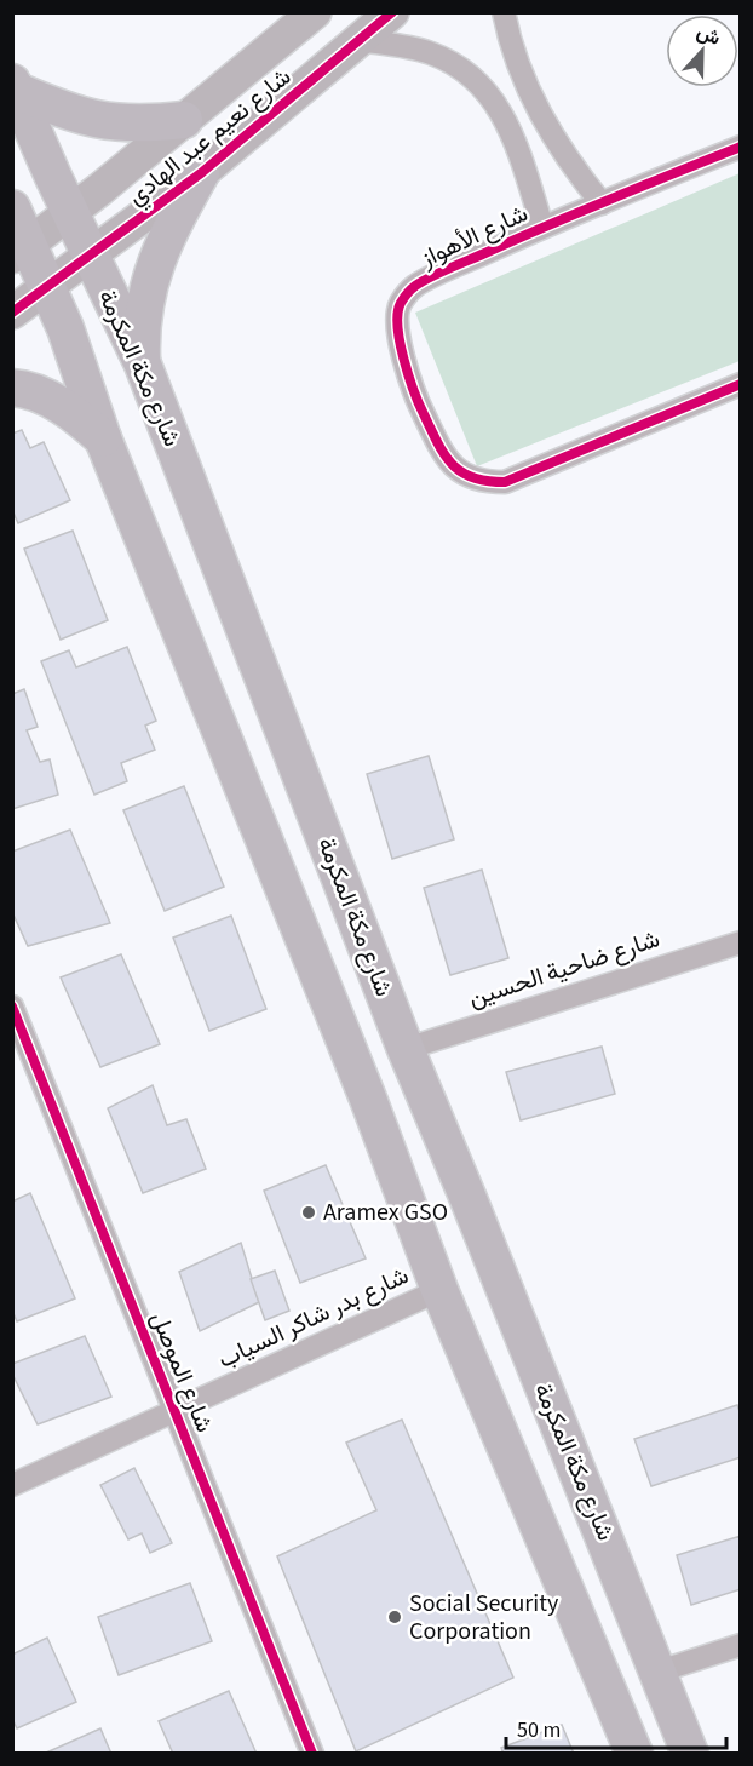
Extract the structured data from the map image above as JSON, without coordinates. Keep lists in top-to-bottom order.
{
  "streets": {
    "main road": ["شارع مكة المكرمة"],
    "street": [
      "شارع نعيم عبد الهادي",
      "شارع الأهواز",
      "شارع ضاحية الحسين",
      "شارع بدر شاكر السياب",
      "شارع الموصل"
    ]
  },
  "crossings": [
    ["شارع نعيم عبد الهادي", "شارع الأهواز"],
    ["شارع نعيم عبد الهادي", "شارع مكة المكرمة"],
    ["شارع مكة المكرمة", "شارع ضاحية الحسين"],
    ["شارع بدر شاكر السياب", "شارع الموصل"]
  ],
  "places": ["Aramex GSO", "Social Security Corporation"],
  "scale_bar": "50 m",
  "north": "top"
}
